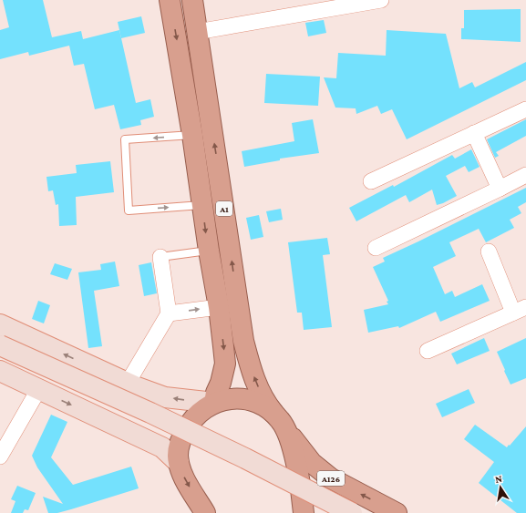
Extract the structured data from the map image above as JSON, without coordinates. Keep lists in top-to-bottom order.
{
  "streets": {
    "highway": ["A1", "A126"]
  },
  "crossings": [
    ["A1", "A126"]
  ],
  "north": "top"
}
